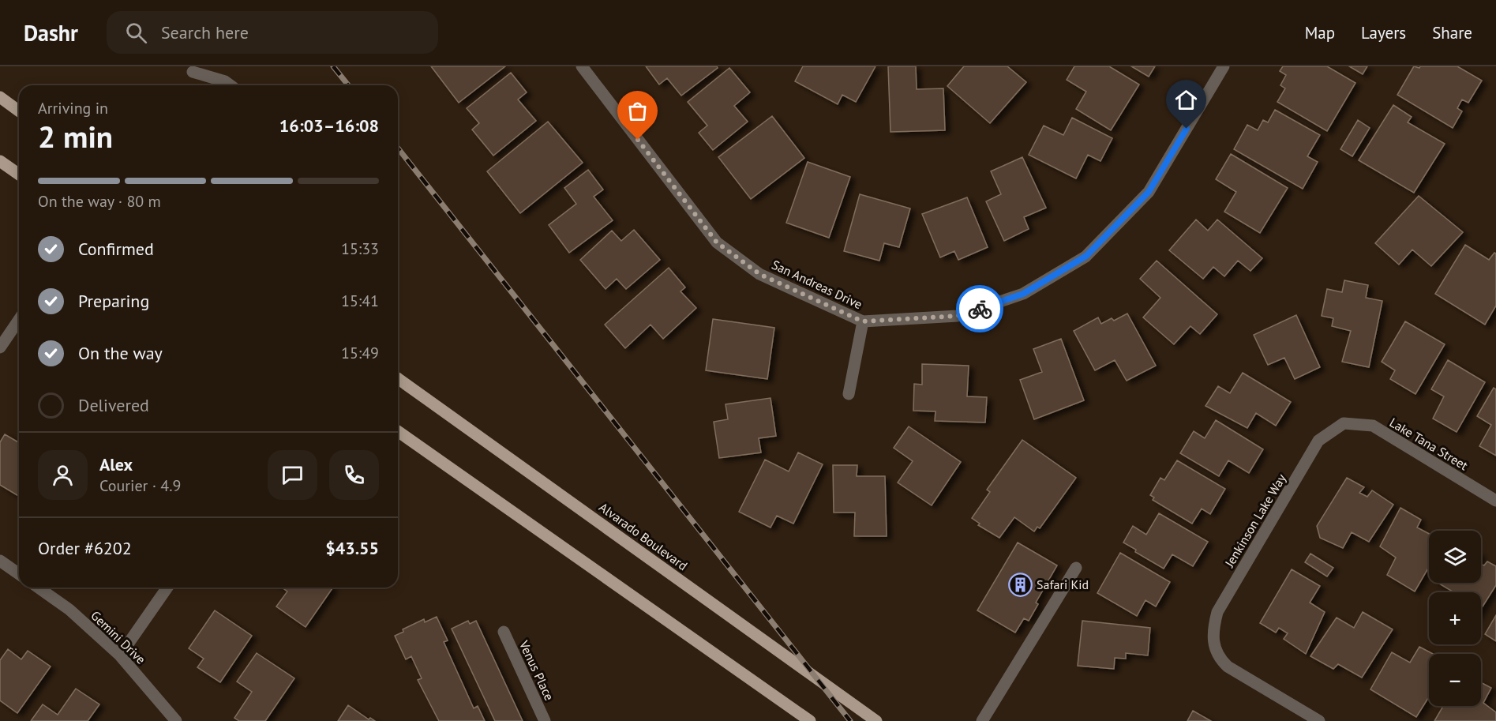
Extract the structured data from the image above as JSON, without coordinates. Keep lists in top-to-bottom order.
{
  "streets": {
    "main road": ["Alvarado Boulevard"],
    "street": [
      "San Andreas Drive",
      "Lake Tana Street",
      "Jenkinson Lake Way",
      "Gemini Drive",
      "Venus Place"
    ]
  },
  "crossings": [
    ["Lake Tana Street", "Jenkinson Lake Way"]
  ],
  "places": {
    "building": ["Safari Kid"]
  },
  "page": {
    "header": "Dashr",
    "search": "Search here",
    "nav": ["Map", "Layers", "Share"],
    "heading": ["2 min", "Arriving in", "16:03–16:08"],
    "panel": [
      "Alex",
      "Courier · 4.9",
      "Order #6202",
      "$43.55"
    ],
    "bar": "On the way · 80 m",
    "list": [
      ["Confirmed", "15:33"],
      ["Preparing", "15:41"],
      ["On the way", "15:49"],
      "Delivered"
    ],
    "map_buttons": ["+", "−"]
  }
}
